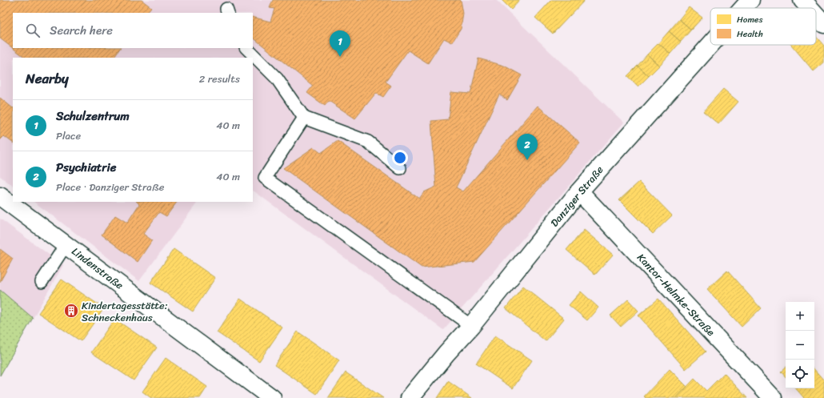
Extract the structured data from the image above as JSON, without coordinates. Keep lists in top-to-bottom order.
{
  "streets": {
    "street": ["Danziger Straße", "Lindenstraße", "Kantor-Helmke-Straße"]
  },
  "crossings": [
    ["Danziger Straße", "Kantor-Helmke-Straße"]
  ],
  "places": {
    "building": ["Kindertagesstätte: Schneckenhaus"]
  },
  "legend": ["Homes", "Health"],
  "page": {
    "search": "Search here",
    "pins": ["1", "2"],
    "heading": ["Nearby", "2 results"],
    "list": [
      {
        "mark": "1",
        "name": "Schulzentrum",
        "note": "Place",
        "value": "40 m"
      },
      {
        "mark": "2",
        "name": "Psychiatrie",
        "note": "Place · Danziger Straße",
        "value": "40 m"
      }
    ],
    "map_buttons": ["+", "−"]
  }
}
